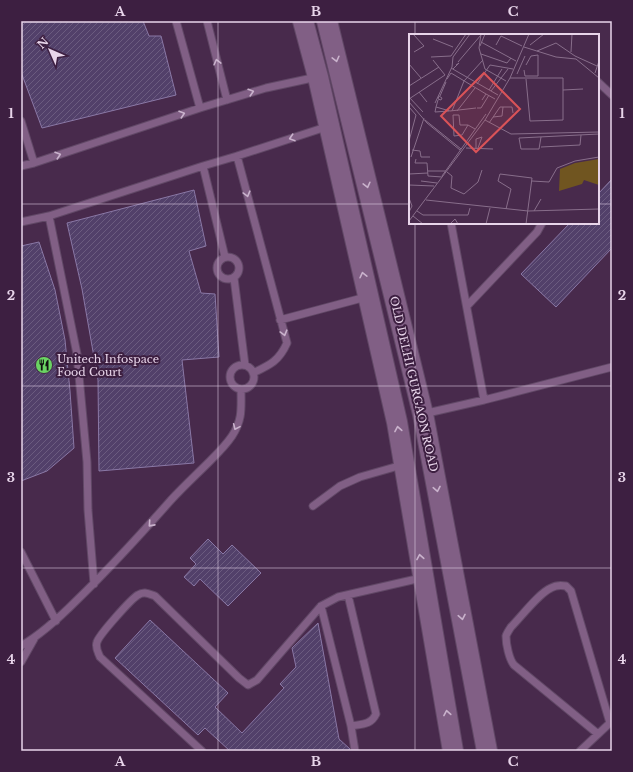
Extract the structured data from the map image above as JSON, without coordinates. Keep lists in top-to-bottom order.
{
  "streets": {
    "main road": ["OLD DELHI GURGAON ROAD"]
  },
  "places": {
    "restaurant": ["Unitech Infospace Food Court"]
  },
  "north": "top left",
  "grid": {
    "columns": ["A", "B", "C"],
    "rows": [
      "1",
      "2",
      "3",
      "4"
    ]
  }
}
